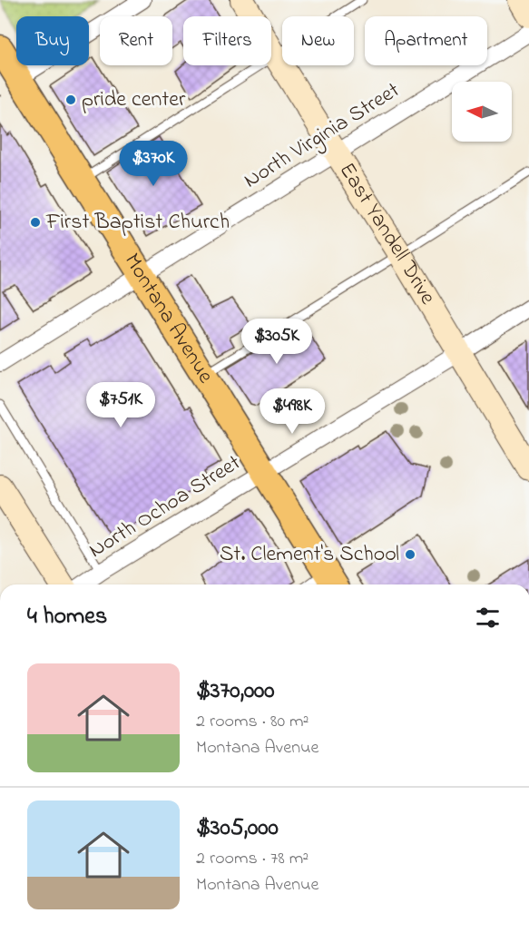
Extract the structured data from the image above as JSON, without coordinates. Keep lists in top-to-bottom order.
{
  "streets": {
    "main road": ["Montana Avenue"],
    "street": ["North Virginia Street", "East Yandell Drive", "North Ochoa Street"]
  },
  "crossings": [
    ["North Virginia Street", "East Yandell Drive"],
    ["North Virginia Street", "Montana Avenue"],
    ["East Yandell Drive", "North Ochoa Street"],
    ["Montana Avenue", "North Ochoa Street"]
  ],
  "places": ["pride center", "First Baptist Church", "St. Clement's School"],
  "north": "left",
  "page": {
    "chip": [
      "Buy",
      "Rent",
      "Filters",
      "New",
      "Apartment"
    ],
    "price": [
      "$370K",
      "$305K",
      "$751K",
      "$498K"
    ],
    "heading": "4 homes",
    "list": [
      {
        "name": "$370,000",
        "note": "2 rooms · 80 m² · Montana Avenue"
      },
      {
        "name": "$305,000",
        "note": "2 rooms · 78 m² · Montana Avenue"
      }
    ]
  }
}
